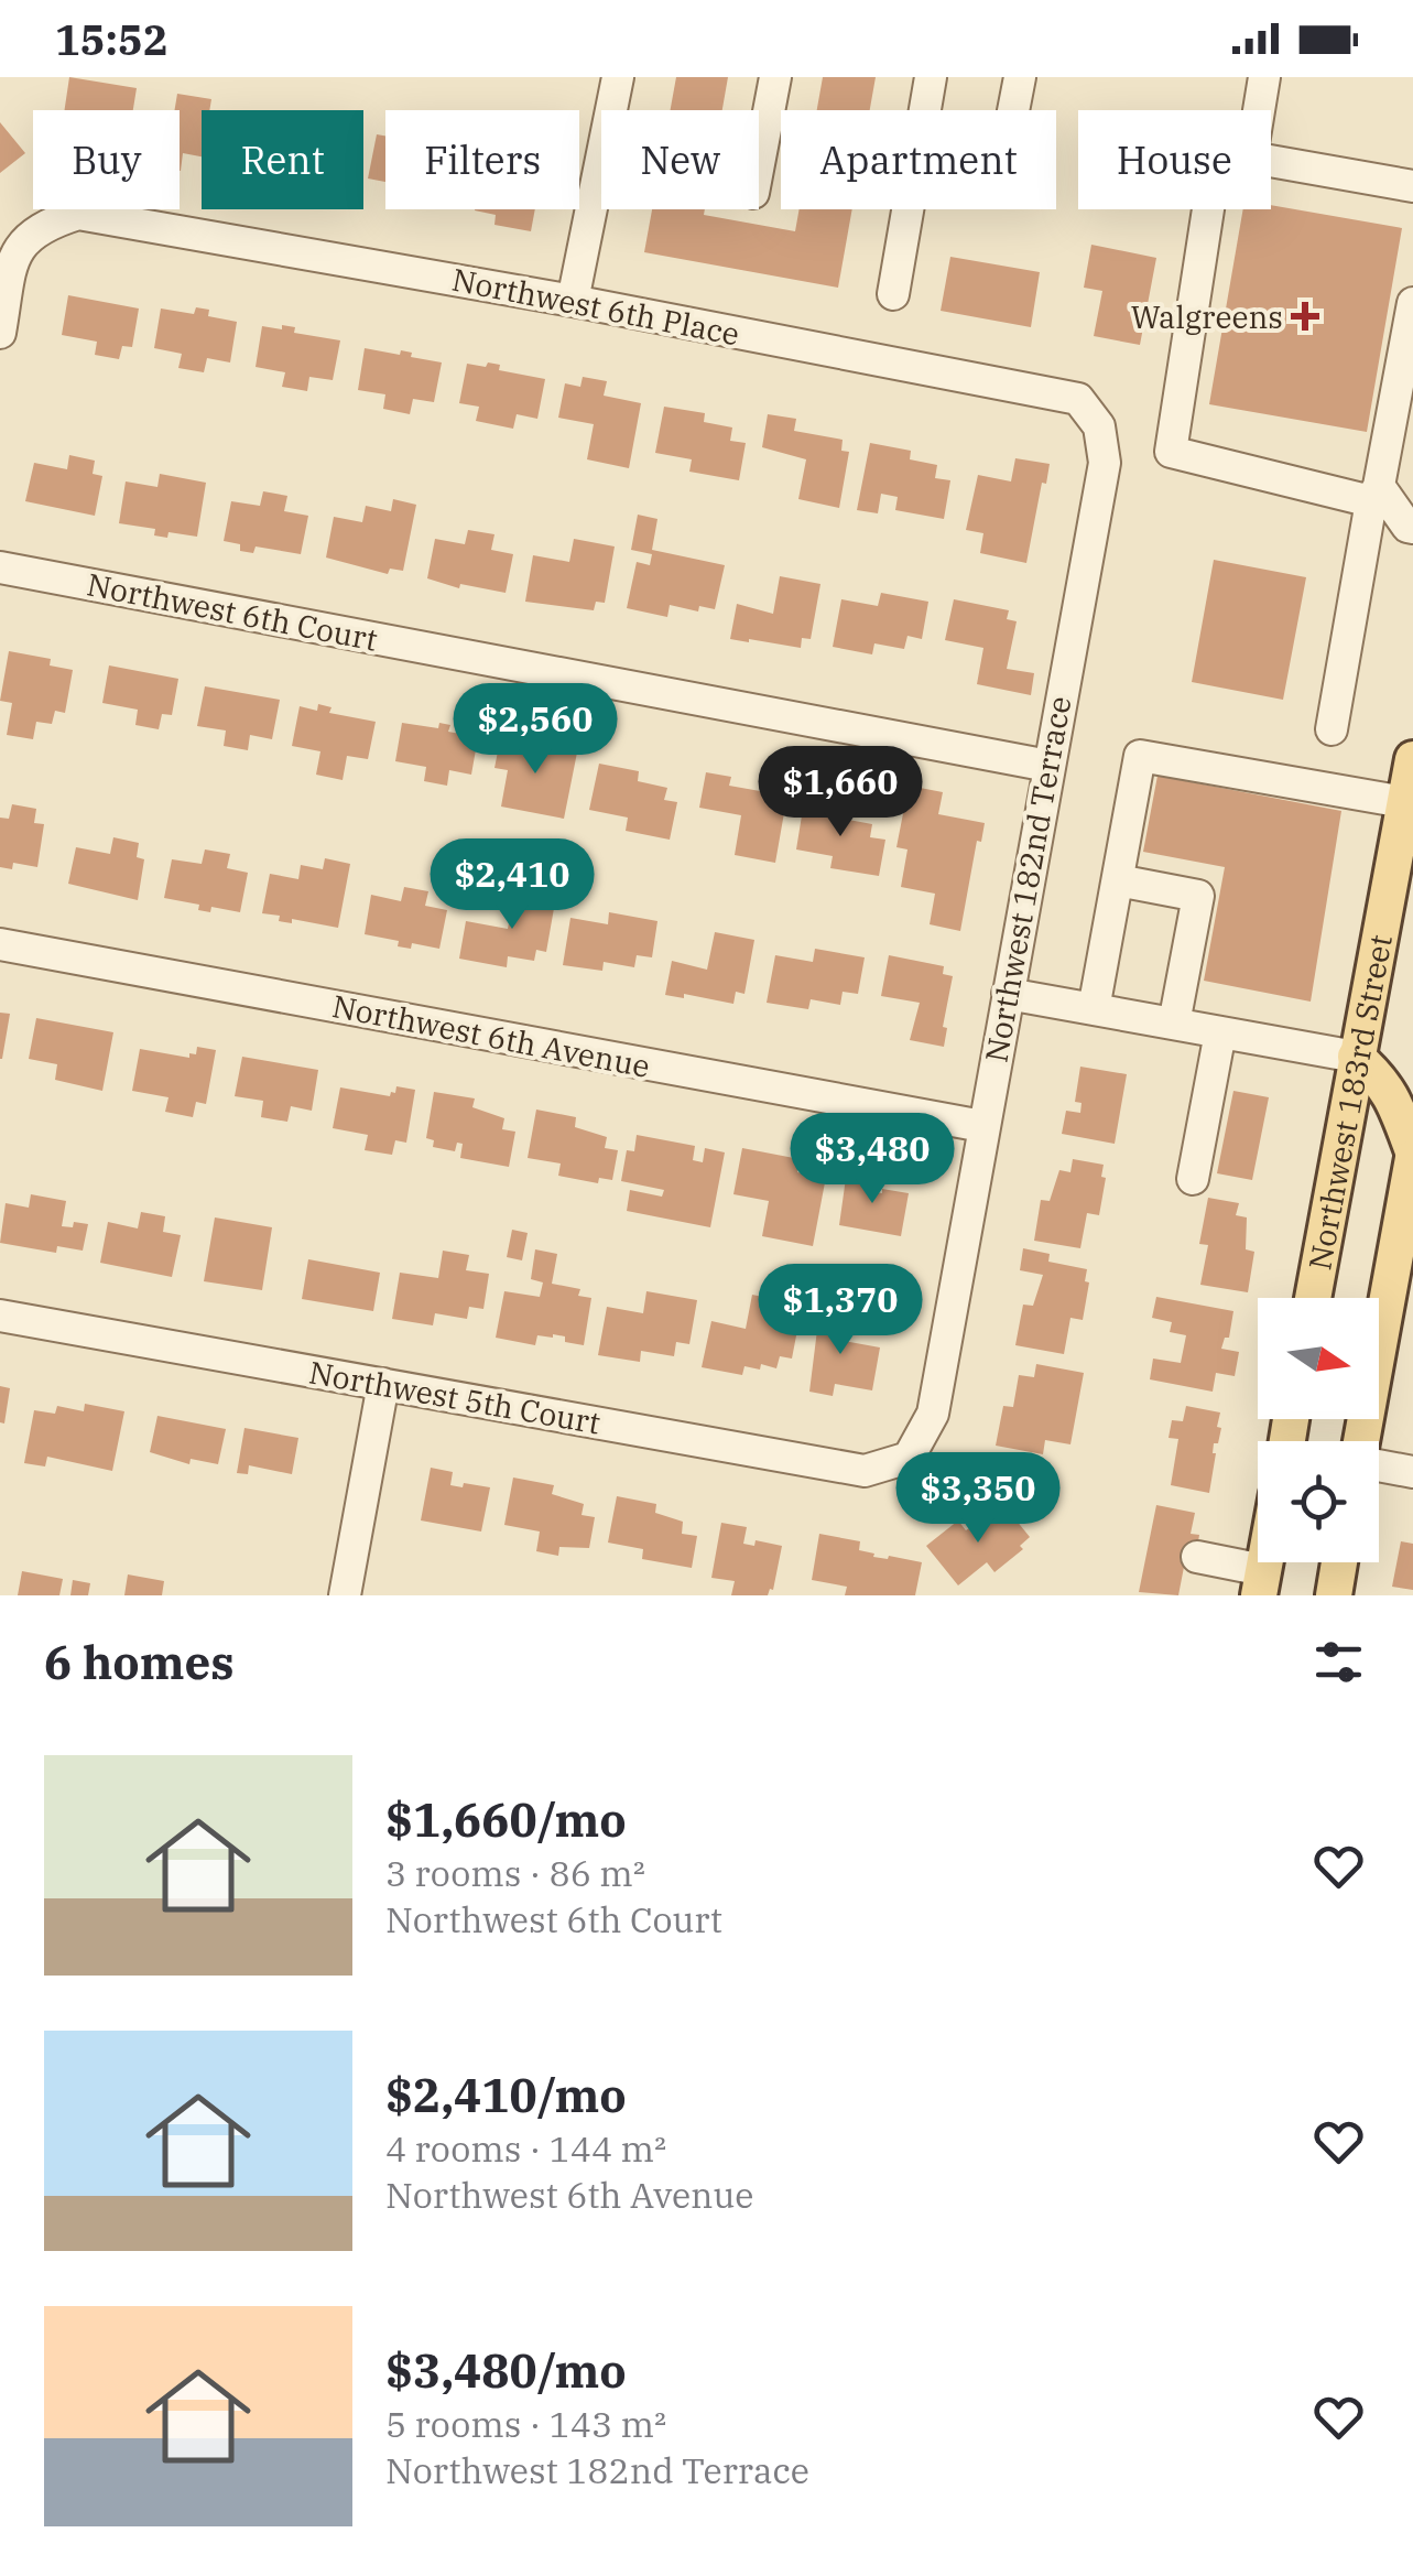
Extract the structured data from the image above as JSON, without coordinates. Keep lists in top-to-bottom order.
{
  "streets": {
    "main road": ["Northwest 183rd Street"],
    "street": [
      "Northwest 6th Place",
      "Northwest 6th Court",
      "Northwest 182nd Terrace",
      "Northwest 6th Avenue",
      "Northwest 5th Court"
    ]
  },
  "crossings": [
    ["Northwest 6th Place", "Northwest 182nd Terrace"],
    ["Northwest 6th Court", "Northwest 182nd Terrace"],
    ["Northwest 182nd Terrace", "Northwest 6th Avenue"],
    ["Northwest 182nd Terrace", "Northwest 5th Court"]
  ],
  "places": {
    "health": ["Walgreens"]
  },
  "north": "right",
  "page": {
    "status": "15:52",
    "chip": [
      "Buy",
      "Rent",
      "Filters",
      "New",
      "Apartment",
      "House"
    ],
    "price": [
      "$2,560",
      "$1,660",
      "$2,410",
      "$3,480",
      "$1,370",
      "$3,350"
    ],
    "heading": "6 homes",
    "list": [
      {
        "name": "$1,660/mo",
        "note": "3 rooms · 86 m² · Northwest 6th Court"
      },
      {
        "name": "$2,410/mo",
        "note": "4 rooms · 144 m² · Northwest 6th Avenue"
      },
      {
        "name": "$3,480/mo",
        "note": "5 rooms · 143 m² · Northwest 182nd Terrace"
      }
    ]
  }
}
